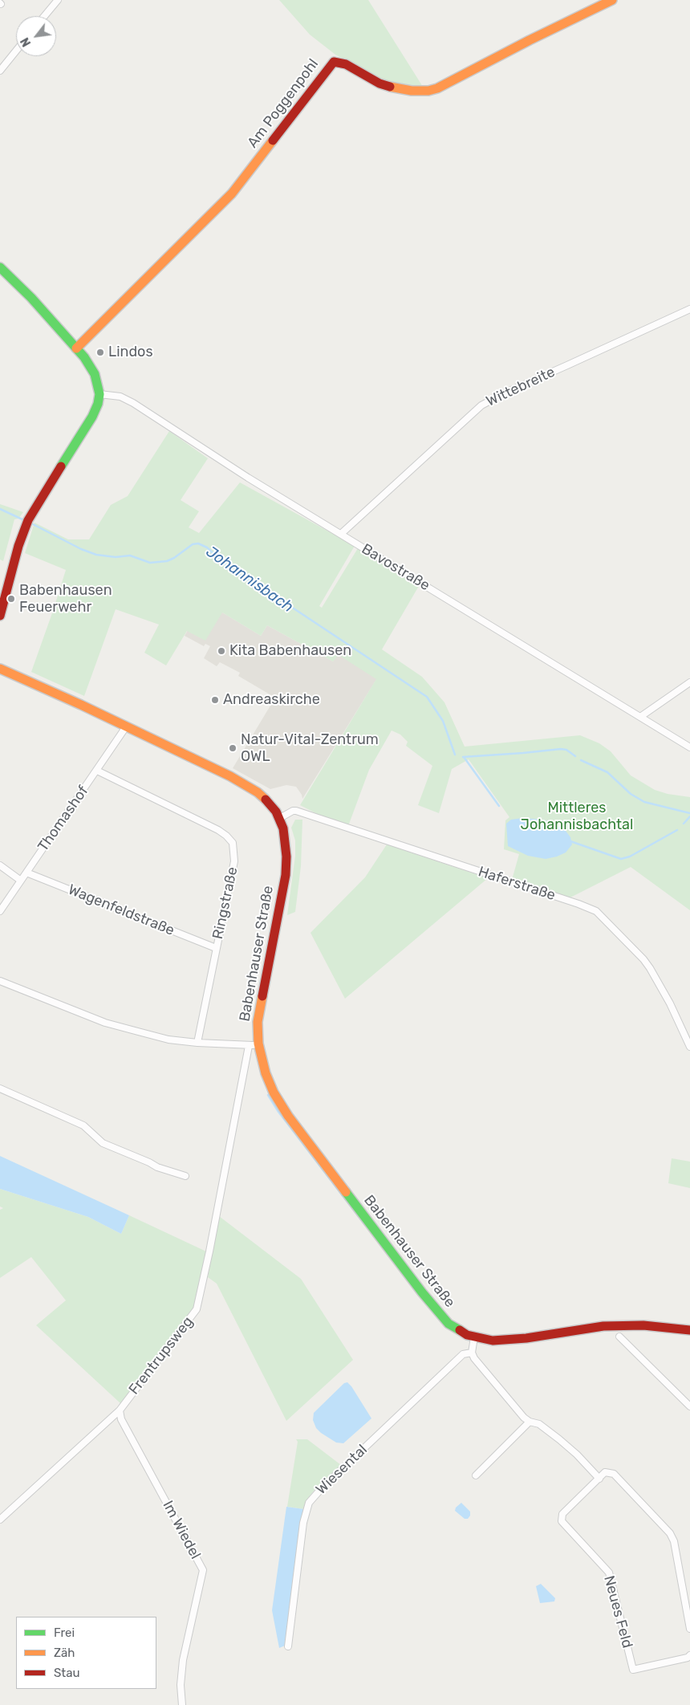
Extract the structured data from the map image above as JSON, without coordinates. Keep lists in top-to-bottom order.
{
  "streets": {
    "main road": ["Am Poggenpohl", "Babenhauser Straße"],
    "street": [
      "Wittebreite",
      "Bavostraße",
      "Thomashof",
      "Haferstraße",
      "Ringstraße",
      "Wagenfeldstraße",
      "Frentrupsweg",
      "Wiesental",
      "Im Wiedel",
      "Neues Feld"
    ]
  },
  "crossings": [
    ["Wittebreite", "Bavostraße"],
    ["Thomashof", "Ringstraße"],
    ["Thomashof", "Wagenfeldstraße"],
    ["Thomashof", "Babenhauser Straße"],
    ["Haferstraße", "Babenhauser Straße"],
    ["Ringstraße", "Wagenfeldstraße"],
    ["Frentrupsweg", "Im Wiedel"]
  ],
  "water": ["Johannisbach"],
  "parks": ["Mittleres Johannisbachtal"],
  "places": [
    "Lindos",
    "Babenhausen Feuerwehr",
    "Kita Babenhausen",
    "Andreaskirche",
    "Natur-Vital-Zentrum OWL"
  ],
  "legend": ["Frei", "Zäh", "Stau"],
  "north": "bottom left"
}
